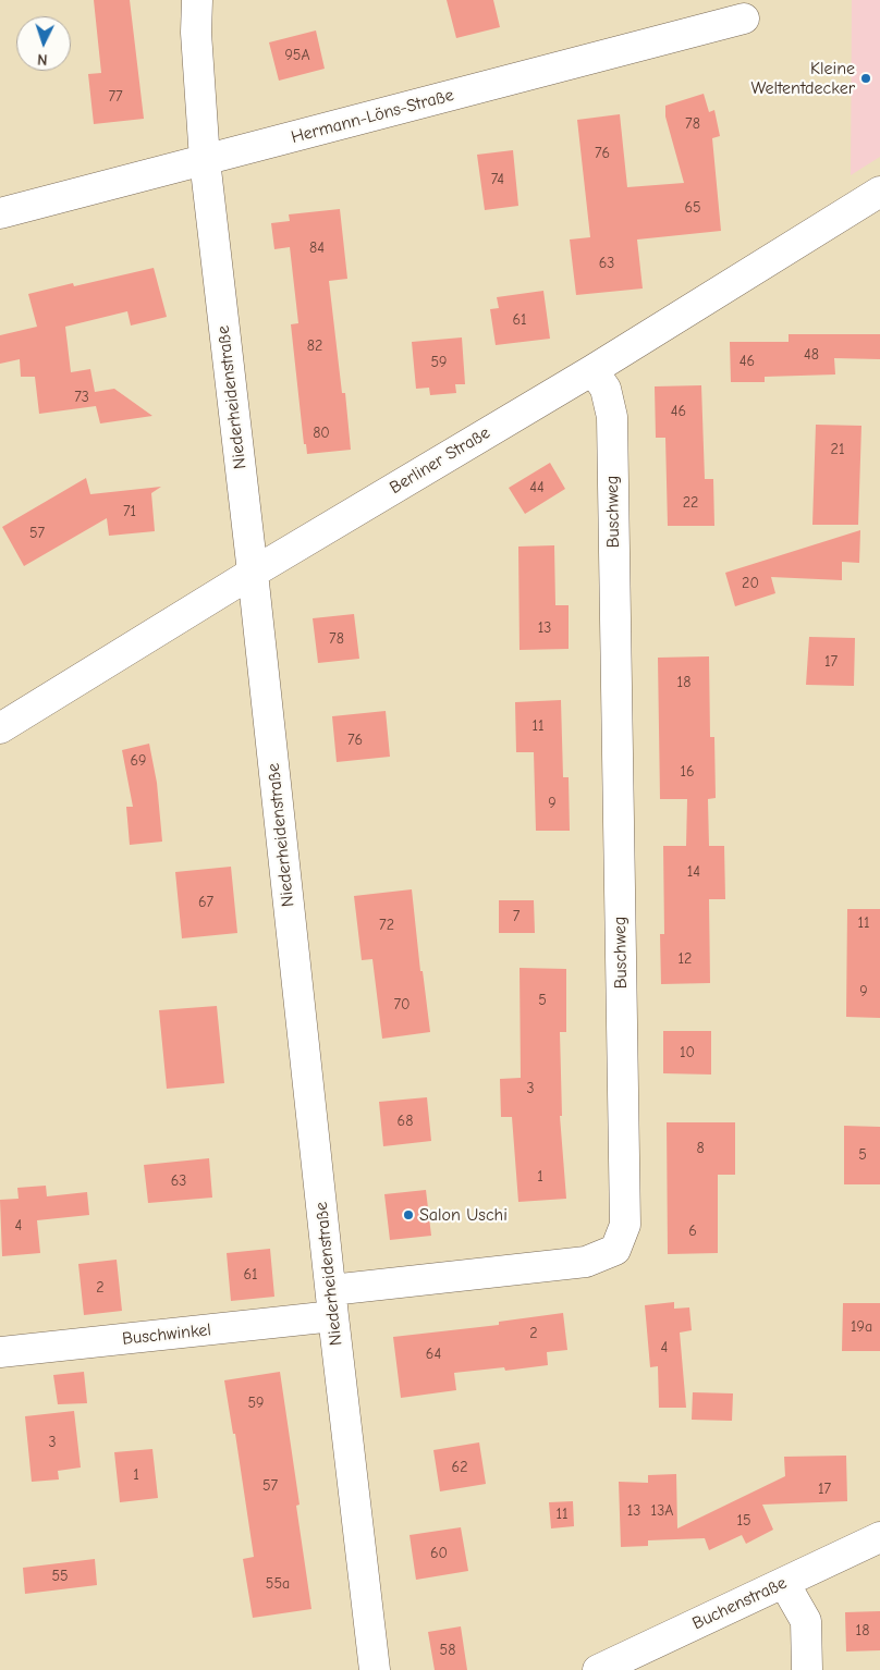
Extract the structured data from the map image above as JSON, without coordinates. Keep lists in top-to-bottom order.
{
  "streets": {
    "street": [
      "Hermann-Löns-Straße",
      "Niederheidenstraße",
      "Berliner Straße",
      "Buschweg",
      "Buschwinkel",
      "Buchenstraße"
    ]
  },
  "crossings": [
    ["Hermann-Löns-Straße", "Niederheidenstraße"],
    ["Niederheidenstraße", "Berliner Straße"],
    ["Niederheidenstraße", "Buschweg"],
    ["Niederheidenstraße", "Buschwinkel"],
    ["Berliner Straße", "Buschweg"],
    ["Buschweg", "Buschwinkel"]
  ],
  "places": ["Kleine Weltentdecker", "Salon Uschi"],
  "house_numbers": [
    "95A",
    "77",
    "78",
    "76",
    "74",
    "65",
    "84",
    "63",
    "61",
    "82",
    "48",
    "46",
    "59",
    "73",
    "46",
    "80",
    "21",
    "44",
    "22",
    "71",
    "57",
    "20",
    "13",
    "78",
    "17",
    "18",
    "11",
    "76",
    "69",
    "16",
    "9",
    "14",
    "67",
    "7",
    "11",
    "72",
    "12",
    "9",
    "5",
    "70",
    "10",
    "3",
    "68",
    "8",
    "5",
    "1",
    "63",
    "4",
    "6",
    "61",
    "2",
    "19a",
    "2",
    "4",
    "64",
    "59",
    "3",
    "62",
    "1",
    "57",
    "17",
    "13",
    "13A",
    "11",
    "15",
    "60",
    "55",
    "55a",
    "18",
    "58"
  ],
  "north": "bottom"
}
